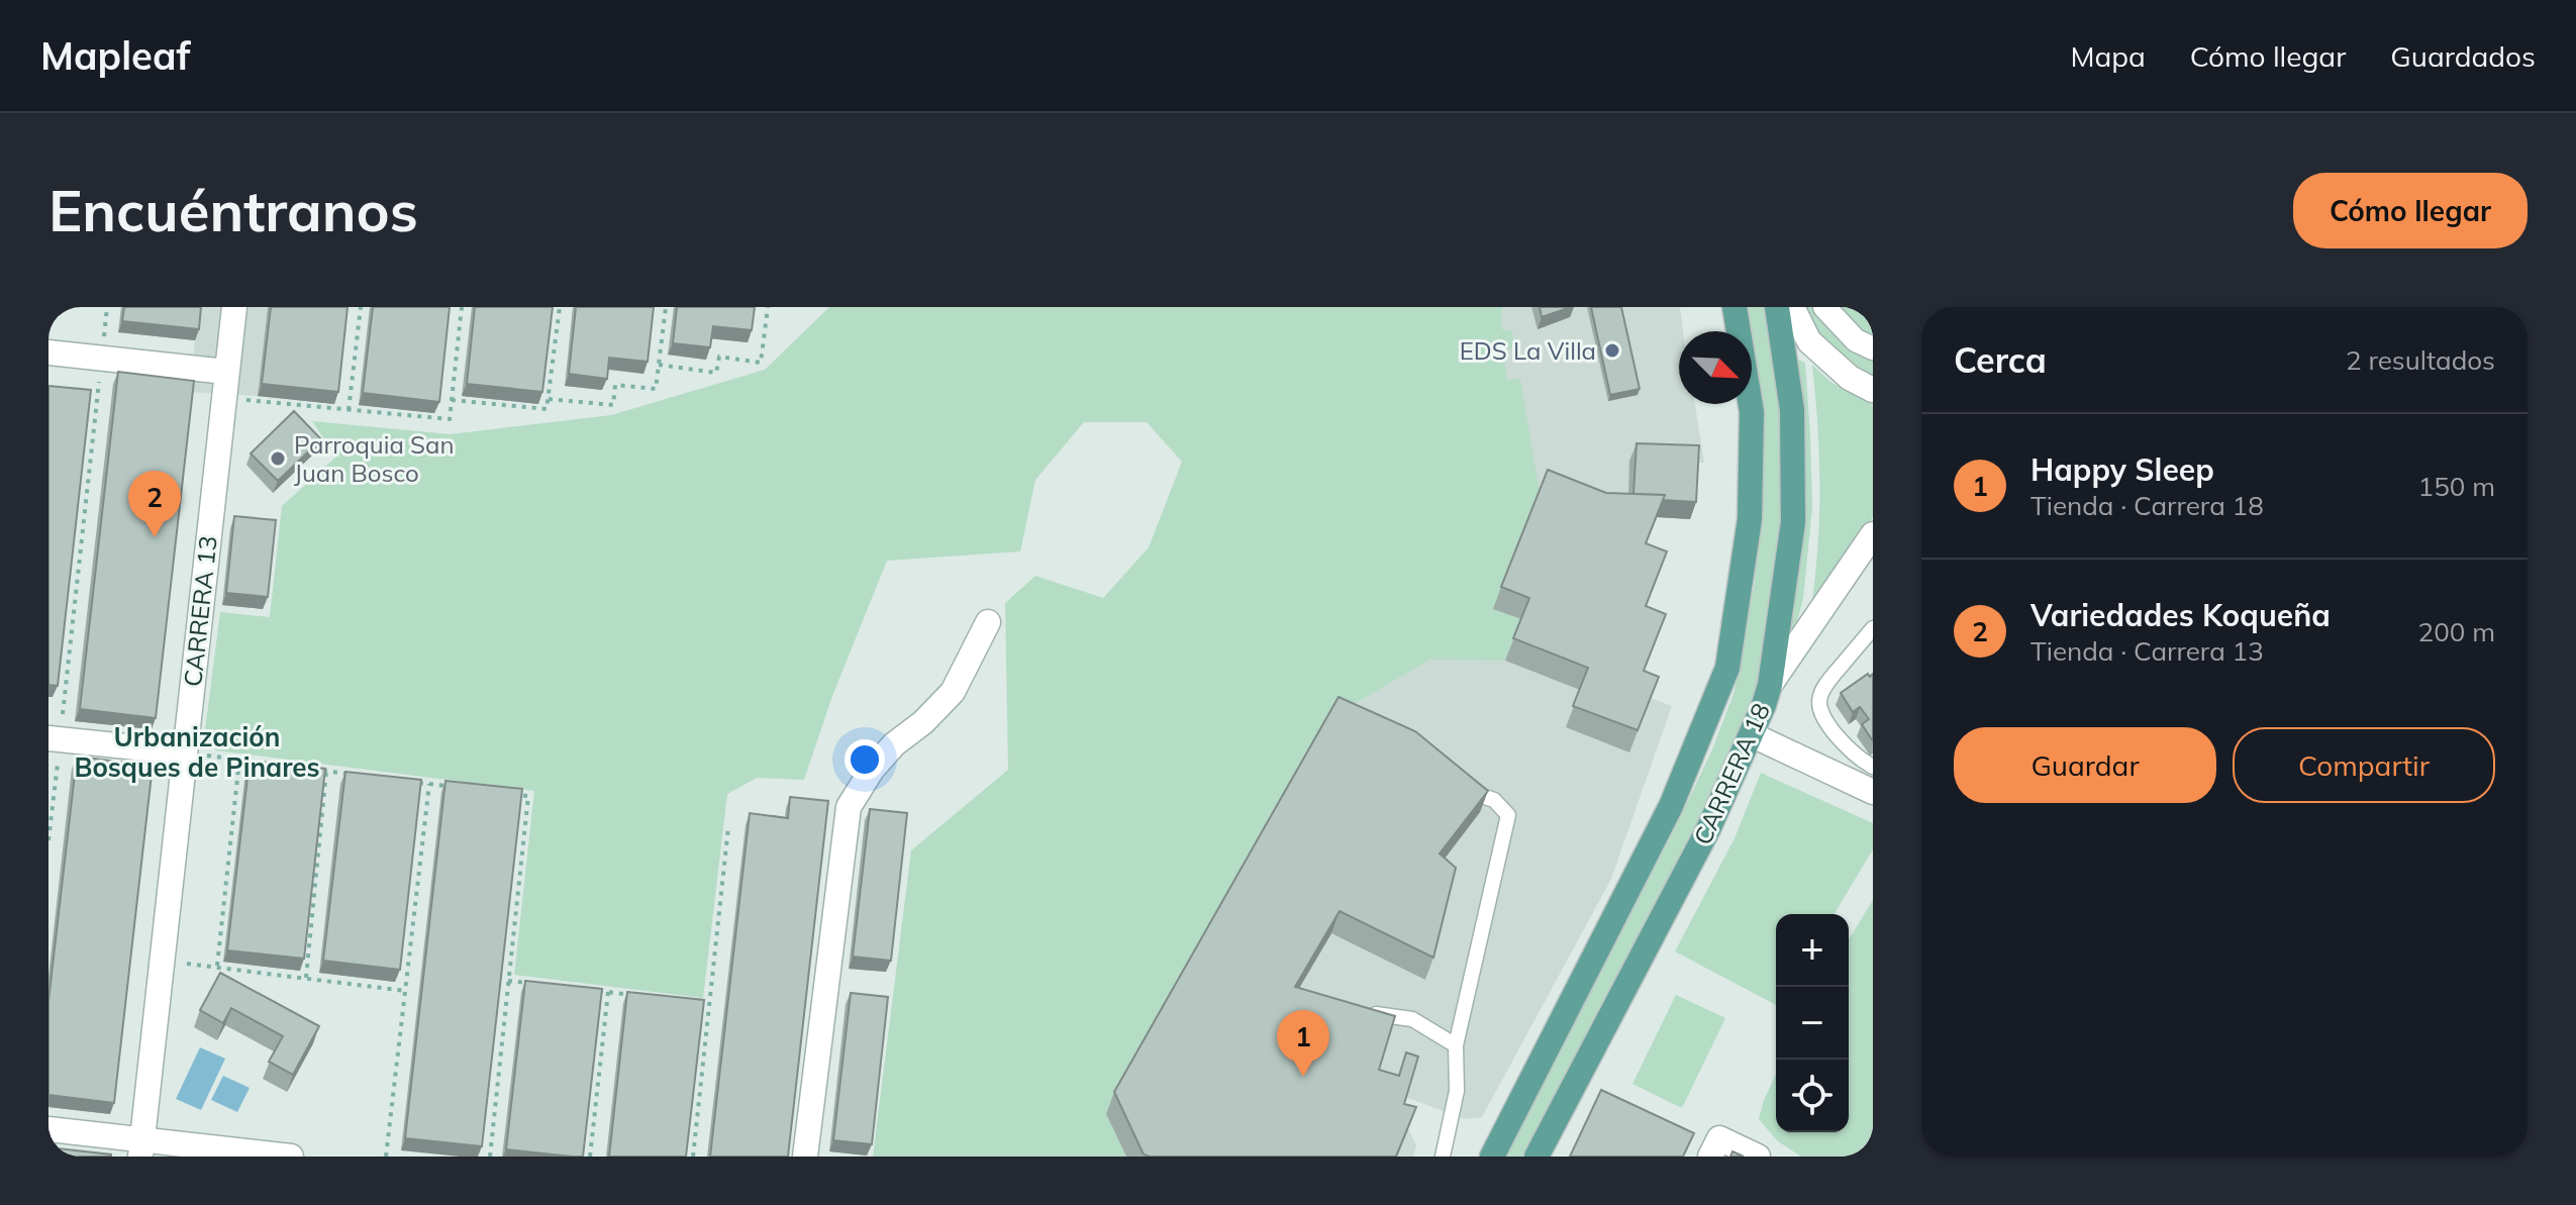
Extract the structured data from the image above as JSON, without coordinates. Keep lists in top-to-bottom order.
{
  "streets": {
    "main road": ["CARRERA 18"],
    "street": ["CARRERA 13"]
  },
  "districts": ["Urbanización Bosques de Pinares"],
  "places": ["EDS La Villa", "Parroquia San Juan Bosco"],
  "north": "bottom right",
  "page": {
    "header": "Mapleaf",
    "nav": ["Mapa", "Cómo llegar", "Guardados"],
    "buttons": [
      "Cómo llegar",
      ["Guardar", "Compartir"]
    ],
    "title": "Encuéntranos",
    "heading": ["Cerca", "2 resultados"],
    "list": [
      {
        "mark": "1",
        "name": "Happy Sleep",
        "note": "Tienda · Carrera 18",
        "value": "150 m"
      },
      {
        "mark": "2",
        "name": "Variedades Koqueña",
        "note": "Tienda · Carrera 13",
        "value": "200 m"
      }
    ],
    "pins": ["2", "1"],
    "map_buttons": ["+", "−"]
  }
}
